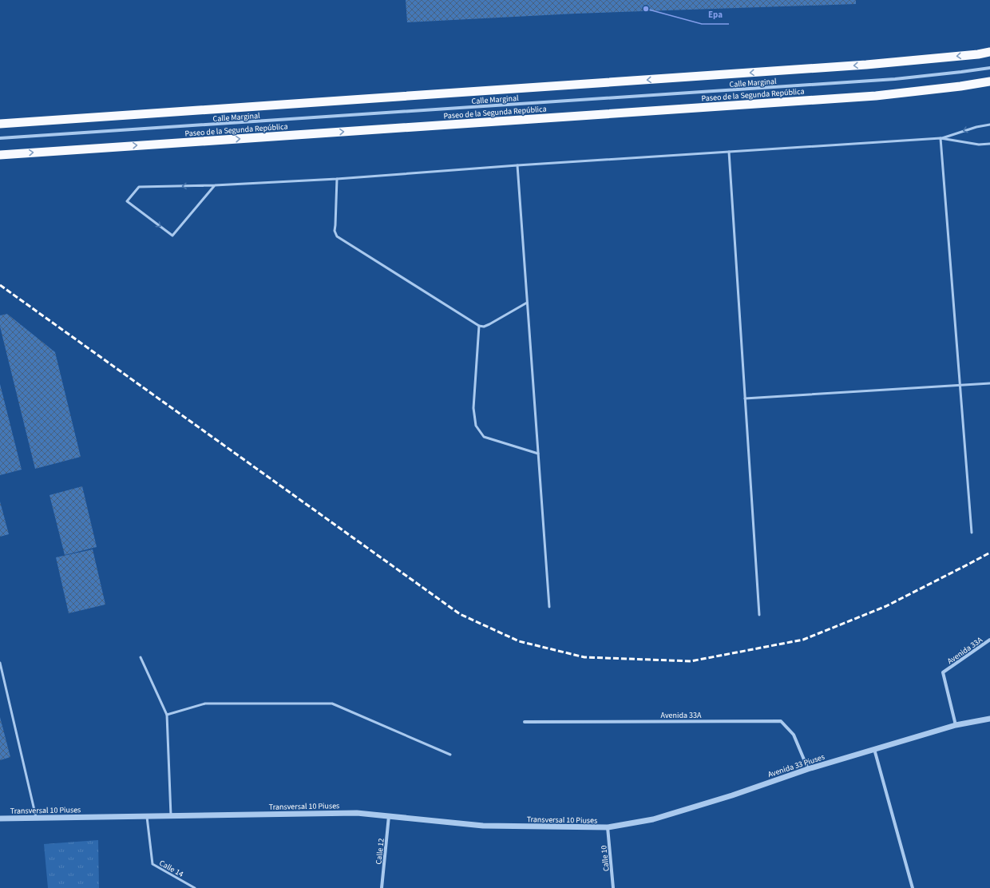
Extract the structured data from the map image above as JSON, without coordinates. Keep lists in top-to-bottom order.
{
  "streets": {
    "highway": ["Paseo de la Segunda República"],
    "street": [
      "Calle Marginal",
      "Avenida 33A",
      "Avenida 33 Piuses",
      "Transversal 10 Piuses",
      "Calle 12",
      "Calle 10"
    ],
    "lane": ["Calle 14"]
  },
  "crossings": [
    ["Avenida 33A", "Avenida 33 Piuses"],
    ["Avenida 33 Piuses", "Transversal 10 Piuses"],
    ["Avenida 33 Piuses", "Calle 10"],
    ["Transversal 10 Piuses", "Calle 12"],
    ["Transversal 10 Piuses", "Calle 10"],
    ["Transversal 10 Piuses", "Calle 14"]
  ],
  "places": ["Epa"]
}
